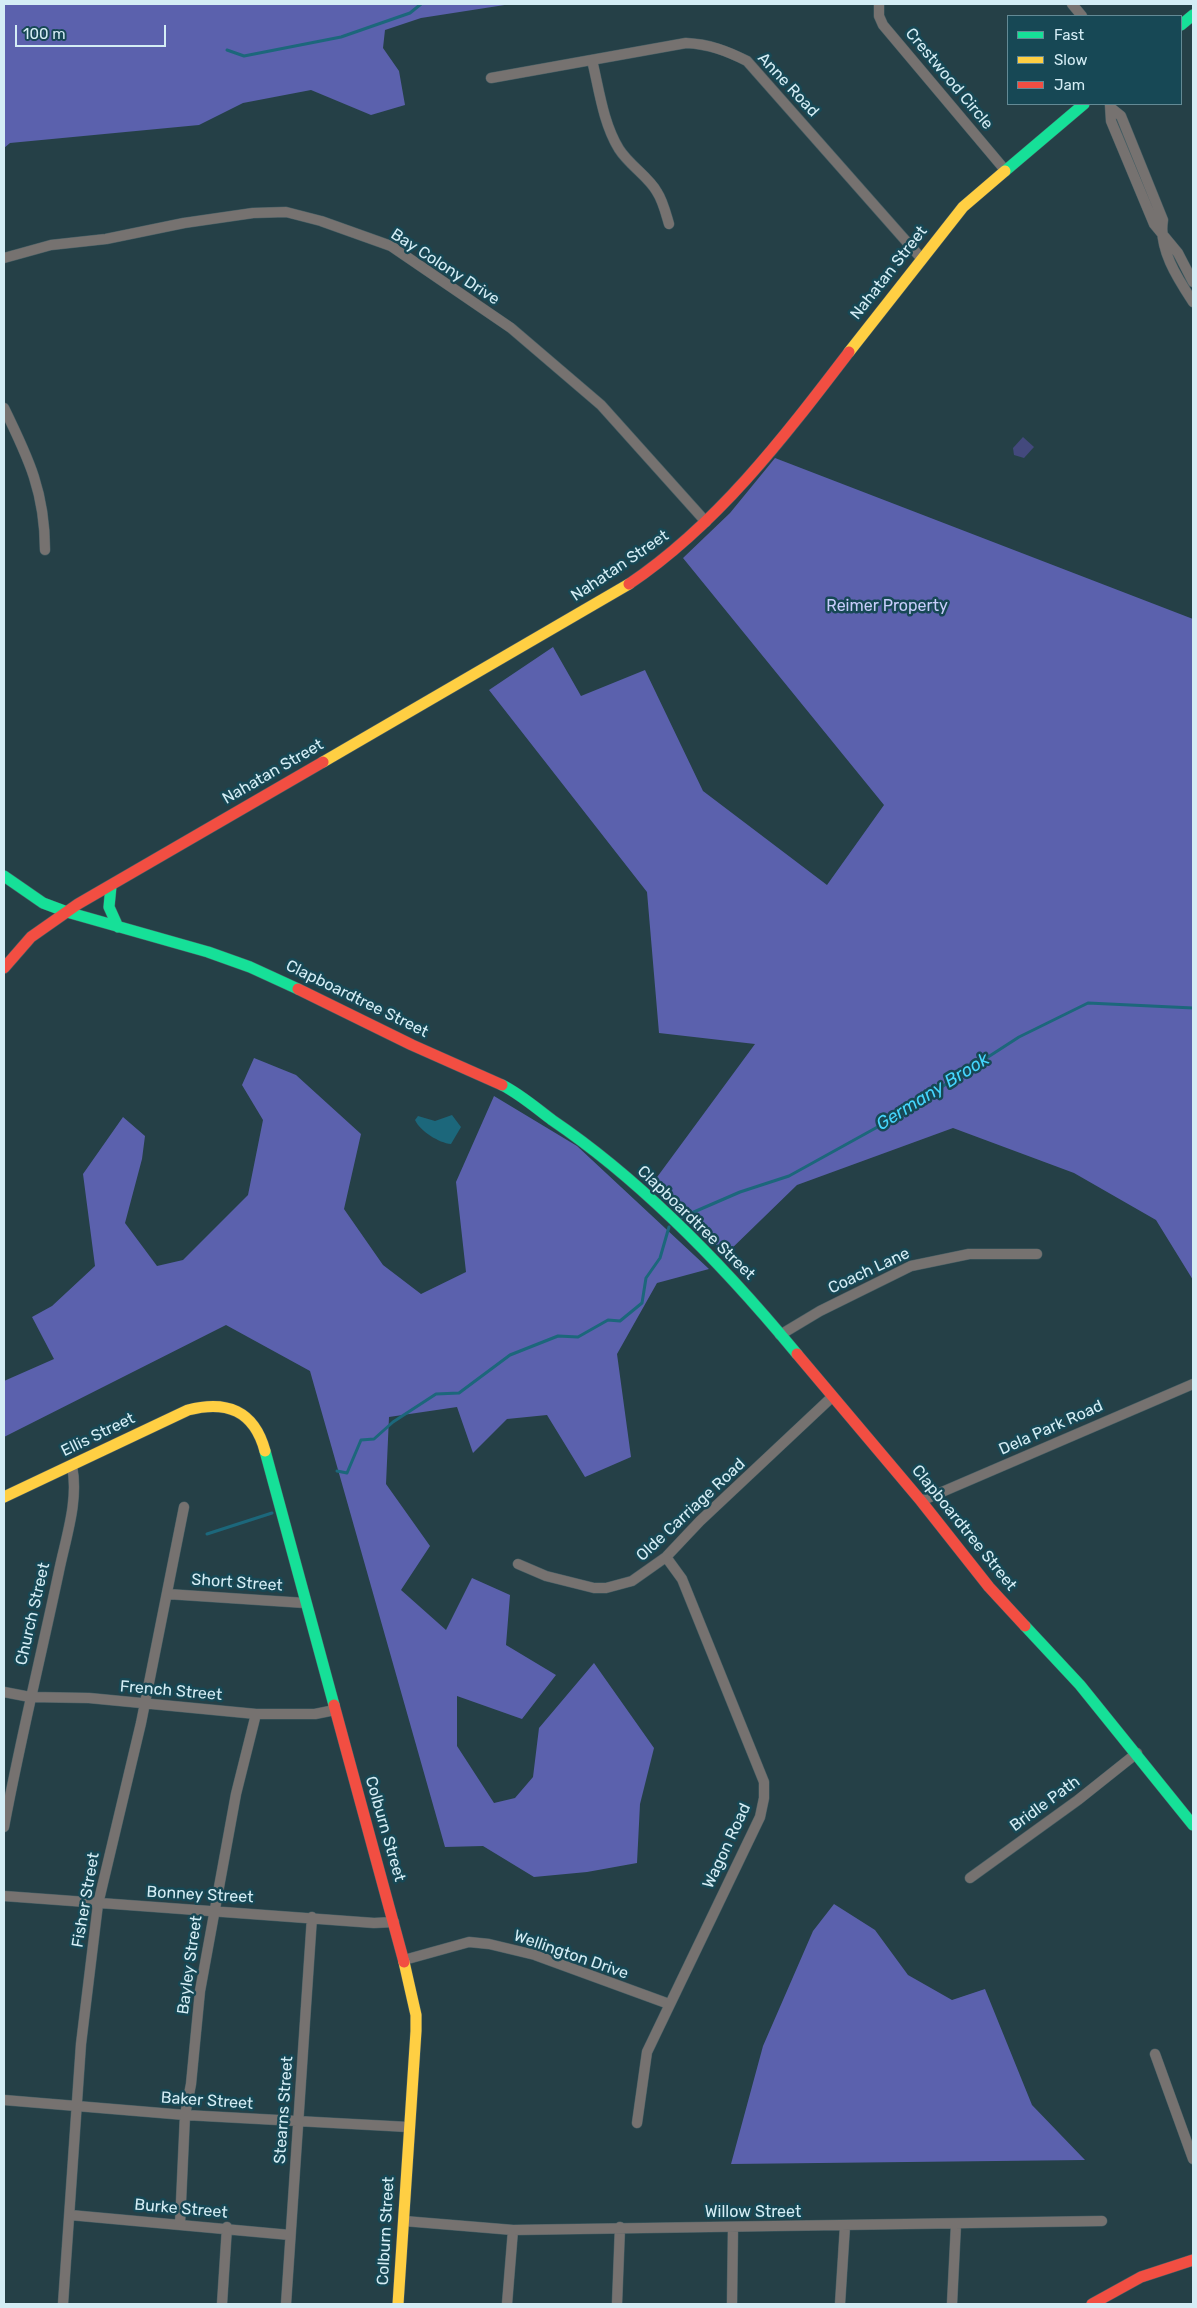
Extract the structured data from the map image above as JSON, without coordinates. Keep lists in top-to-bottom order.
{
  "streets": {
    "street": [
      "Crestwood Circle",
      "Anne Road",
      "Bay Colony Drive",
      "Nahatan Street",
      "Clapboardtree Street",
      "Coach Lane",
      "Dela Park Road",
      "Ellis Street",
      "Olde Carriage Road",
      "Short Street",
      "Church Street",
      "French Street",
      "Bridle Path",
      "Colburn Street",
      "Wagon Road",
      "Bonney Street",
      "Fisher Street",
      "Wellington Drive",
      "Bayley Street",
      "Baker Street",
      "Stearns Street",
      "Burke Street",
      "Willow Street"
    ]
  },
  "crossings": [
    ["Crestwood Circle", "Nahatan Street"],
    ["Anne Road", "Nahatan Street"],
    ["Bay Colony Drive", "Nahatan Street"],
    ["Nahatan Street", "Clapboardtree Street"],
    ["Clapboardtree Street", "Coach Lane"],
    ["Clapboardtree Street", "Dela Park Road"],
    ["Clapboardtree Street", "Olde Carriage Road"],
    ["Clapboardtree Street", "Bridle Path"],
    ["Ellis Street", "Church Street"],
    ["Ellis Street", "Colburn Street"],
    ["Olde Carriage Road", "Wagon Road"],
    ["Short Street", "Colburn Street"],
    ["Short Street", "Fisher Street"],
    ["Church Street", "French Street"],
    ["French Street", "Colburn Street"],
    ["French Street", "Fisher Street"],
    ["French Street", "Bayley Street"],
    ["Colburn Street", "Bonney Street"],
    ["Colburn Street", "Wellington Drive"],
    ["Colburn Street", "Baker Street"],
    ["Colburn Street", "Willow Street"],
    ["Wagon Road", "Wellington Drive"],
    ["Bonney Street", "Fisher Street"],
    ["Bonney Street", "Bayley Street"],
    ["Bonney Street", "Stearns Street"],
    ["Fisher Street", "Baker Street"],
    ["Fisher Street", "Burke Street"],
    ["Bayley Street", "Baker Street"],
    ["Bayley Street", "Burke Street"],
    ["Baker Street", "Stearns Street"],
    ["Stearns Street", "Burke Street"]
  ],
  "water": ["Germany Brook"],
  "parks": ["Reimer Property"],
  "legend": ["Fast", "Slow", "Jam"],
  "scale_bar": "100 m"
}
